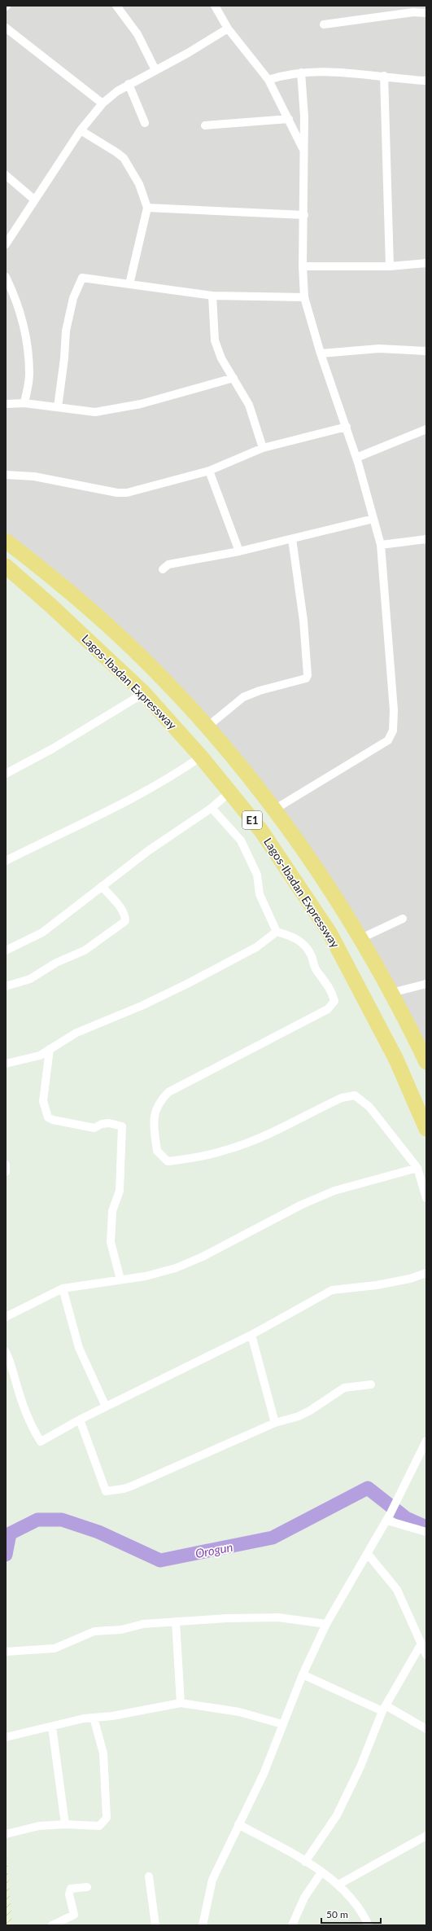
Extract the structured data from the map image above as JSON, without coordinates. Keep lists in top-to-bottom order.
{
  "streets": {
    "highway": ["Lagos-Ibadan Expressway", "E1"]
  },
  "water": ["Orogun"],
  "scale_bar": "50 m"
}
